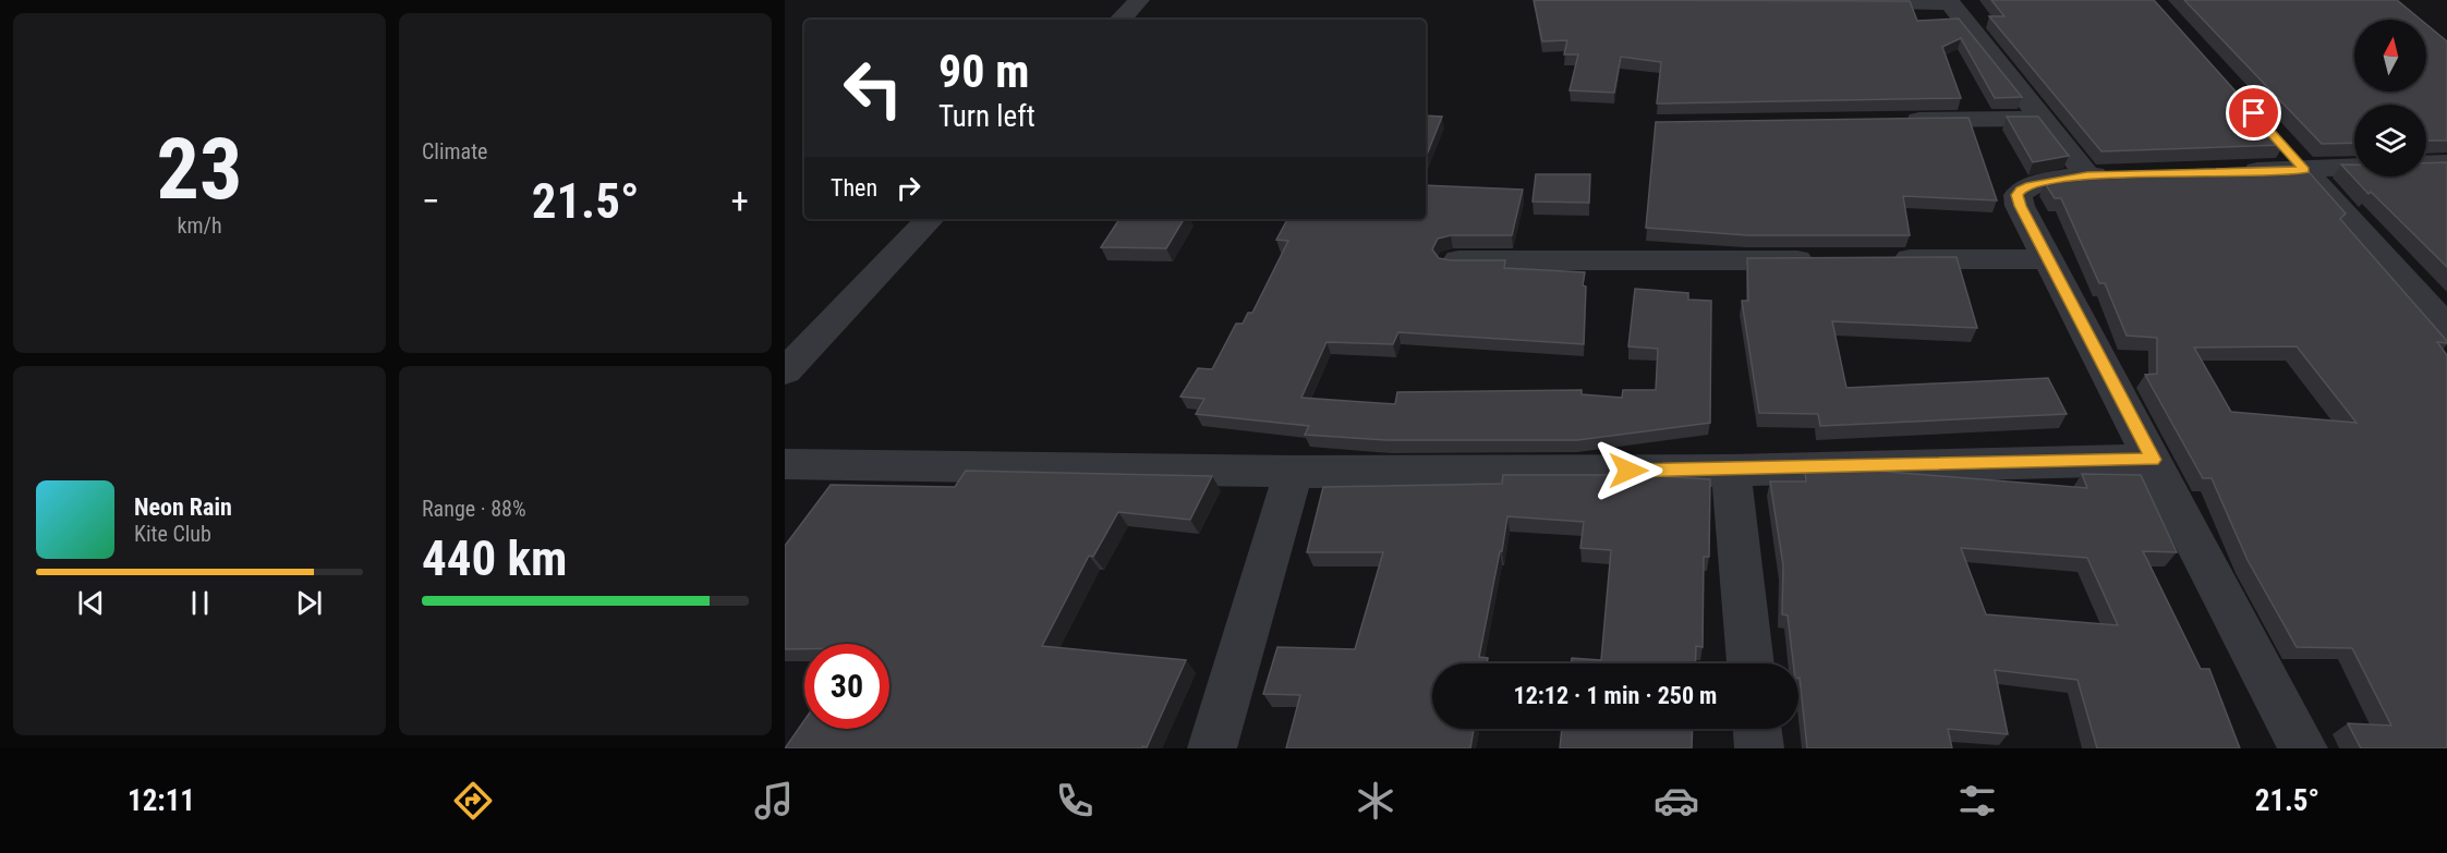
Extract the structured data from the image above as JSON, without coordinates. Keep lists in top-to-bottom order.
{
  "north": "top",
  "page": {
    "tile": [
      ["23", "km/h"],
      "Climate",
      ["Range · 88%", "440 km"]
    ],
    "turn": ["90 m", "Turn left"],
    "then": "Then",
    "heat": ["−", "21.5°", "+"],
    "song": ["Neon Rain", "Kite Club"],
    "limit": "30",
    "trip": "12:12 · 1 min · 250 m",
    "tabs": ["12:11", "21.5°"]
  }
}
